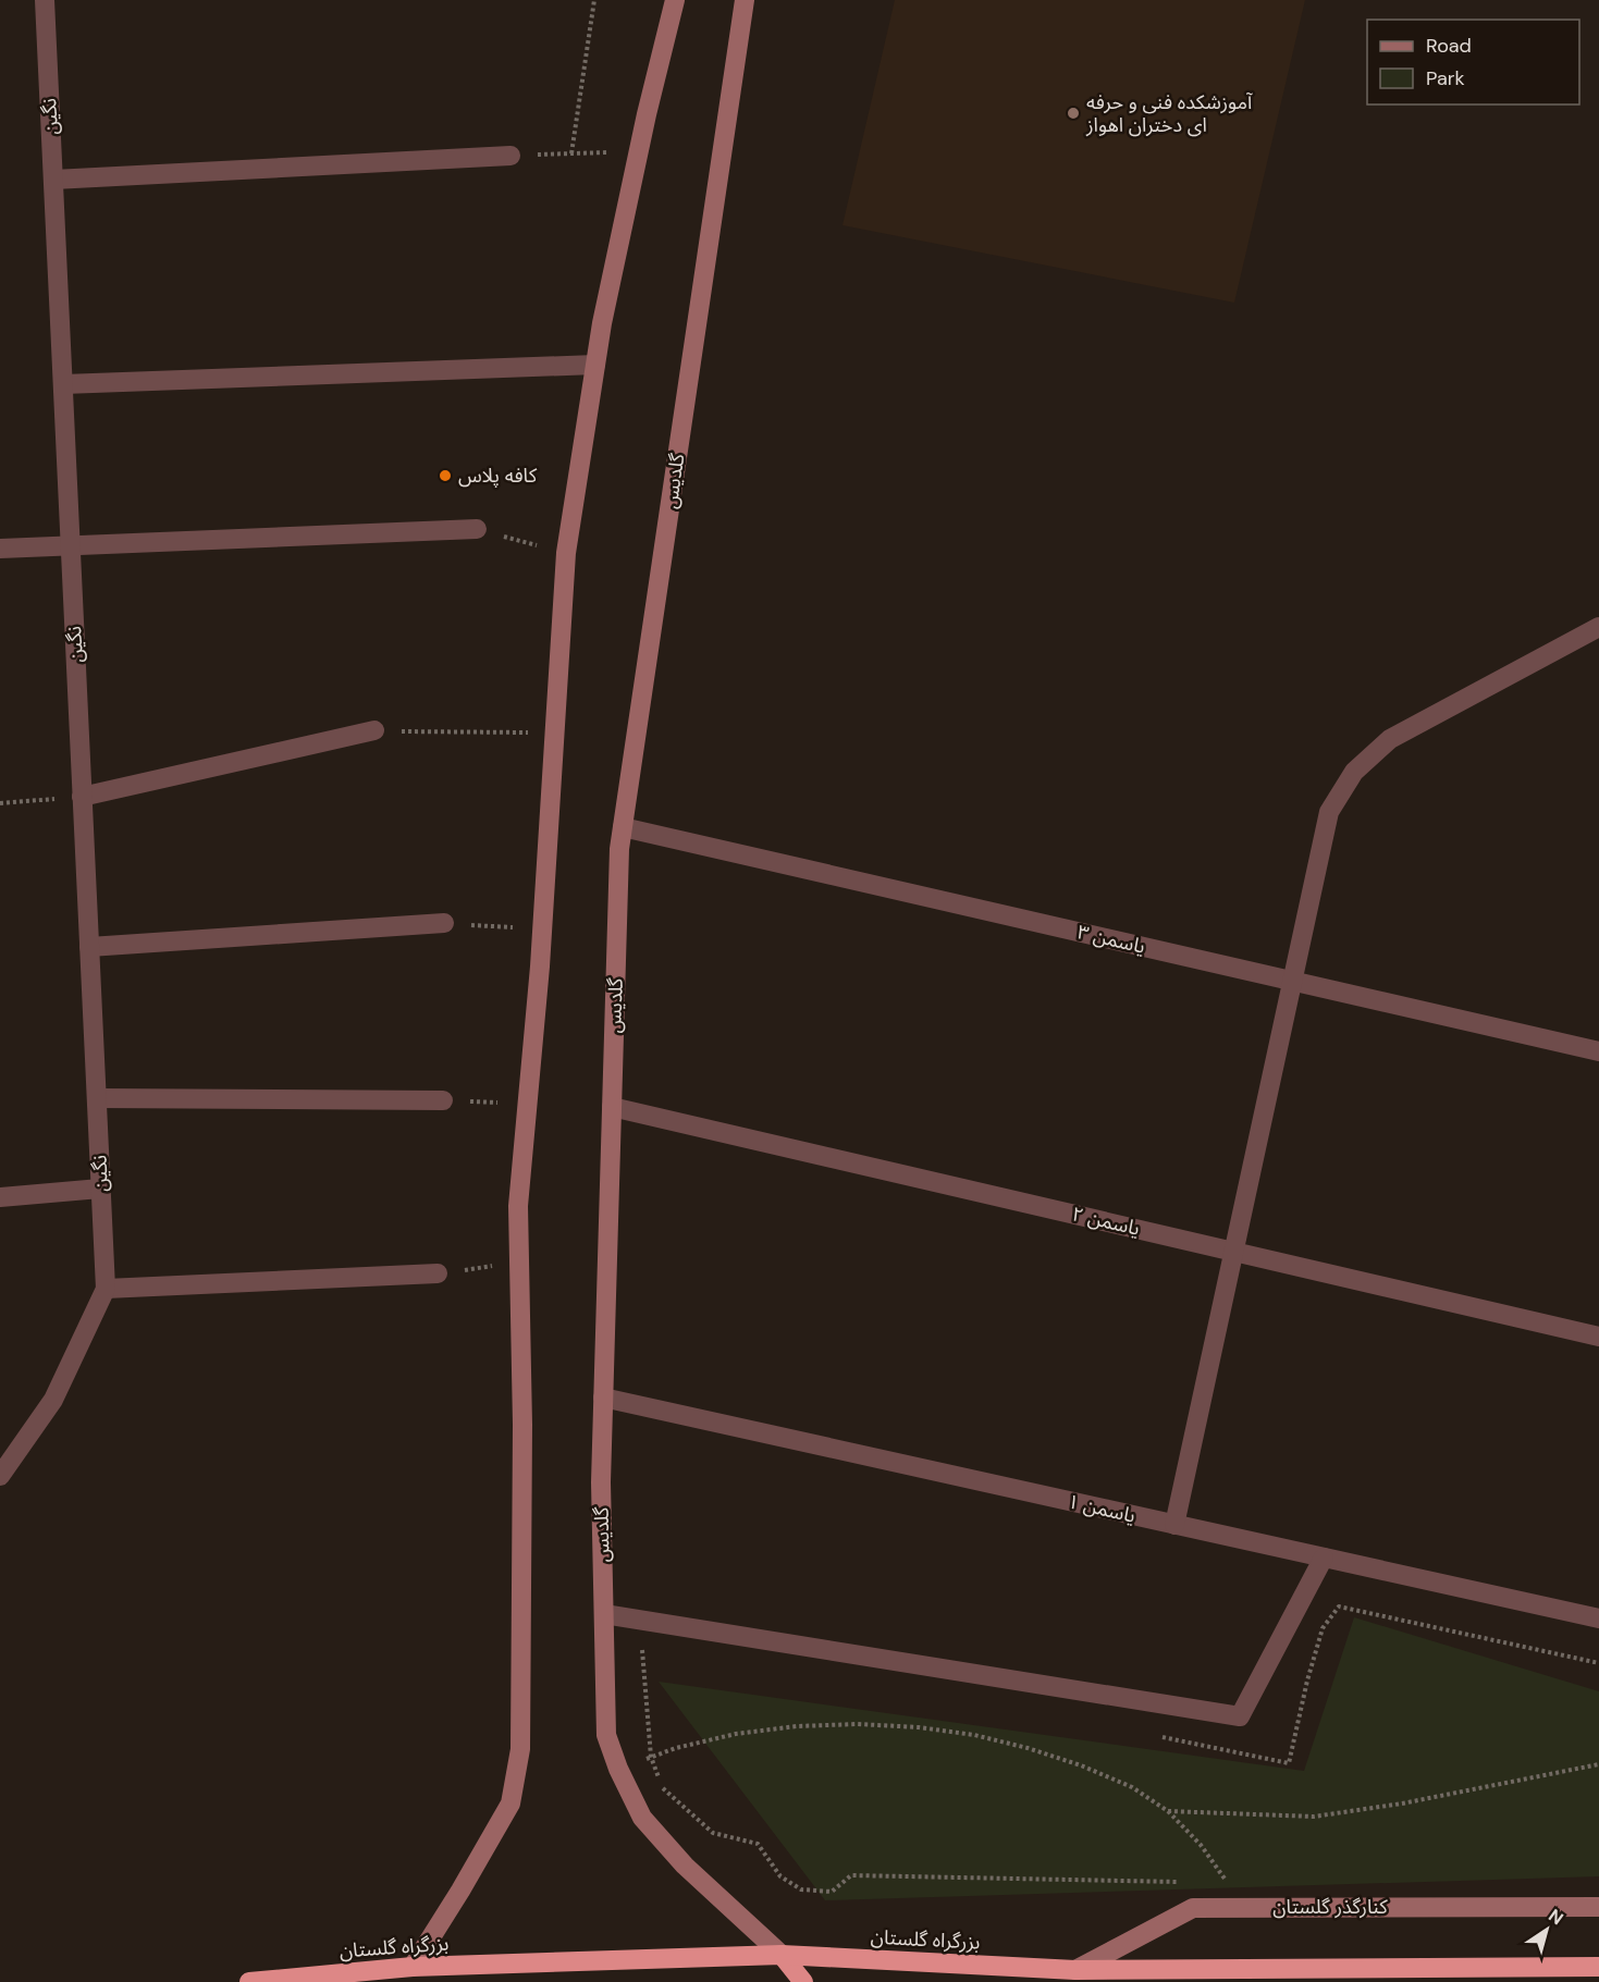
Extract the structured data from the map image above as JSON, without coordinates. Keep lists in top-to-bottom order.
{
  "streets": {
    "highway": ["بزرگراه گلستان"],
    "main road": ["گلدیس", "کنارگذر گلستان"],
    "street": [
      "نگین",
      "یاسمن ۳",
      "یاسمن ۲",
      "یاسمن ۱"
    ]
  },
  "crossings": [
    ["گلدیس", "یاسمن ۳"],
    ["گلدیس", "یاسمن ۲"],
    ["گلدیس", "یاسمن ۱"],
    ["گلدیس", "بزرگراه گلستان"],
    ["کنارگذر گلستان", "بزرگراه گلستان"]
  ],
  "places": ["آموزشکده فنی و حرفه ای دختران اهواز", "کافه پلاس"],
  "legend": ["Road", "Park"],
  "north": "top right"
}
